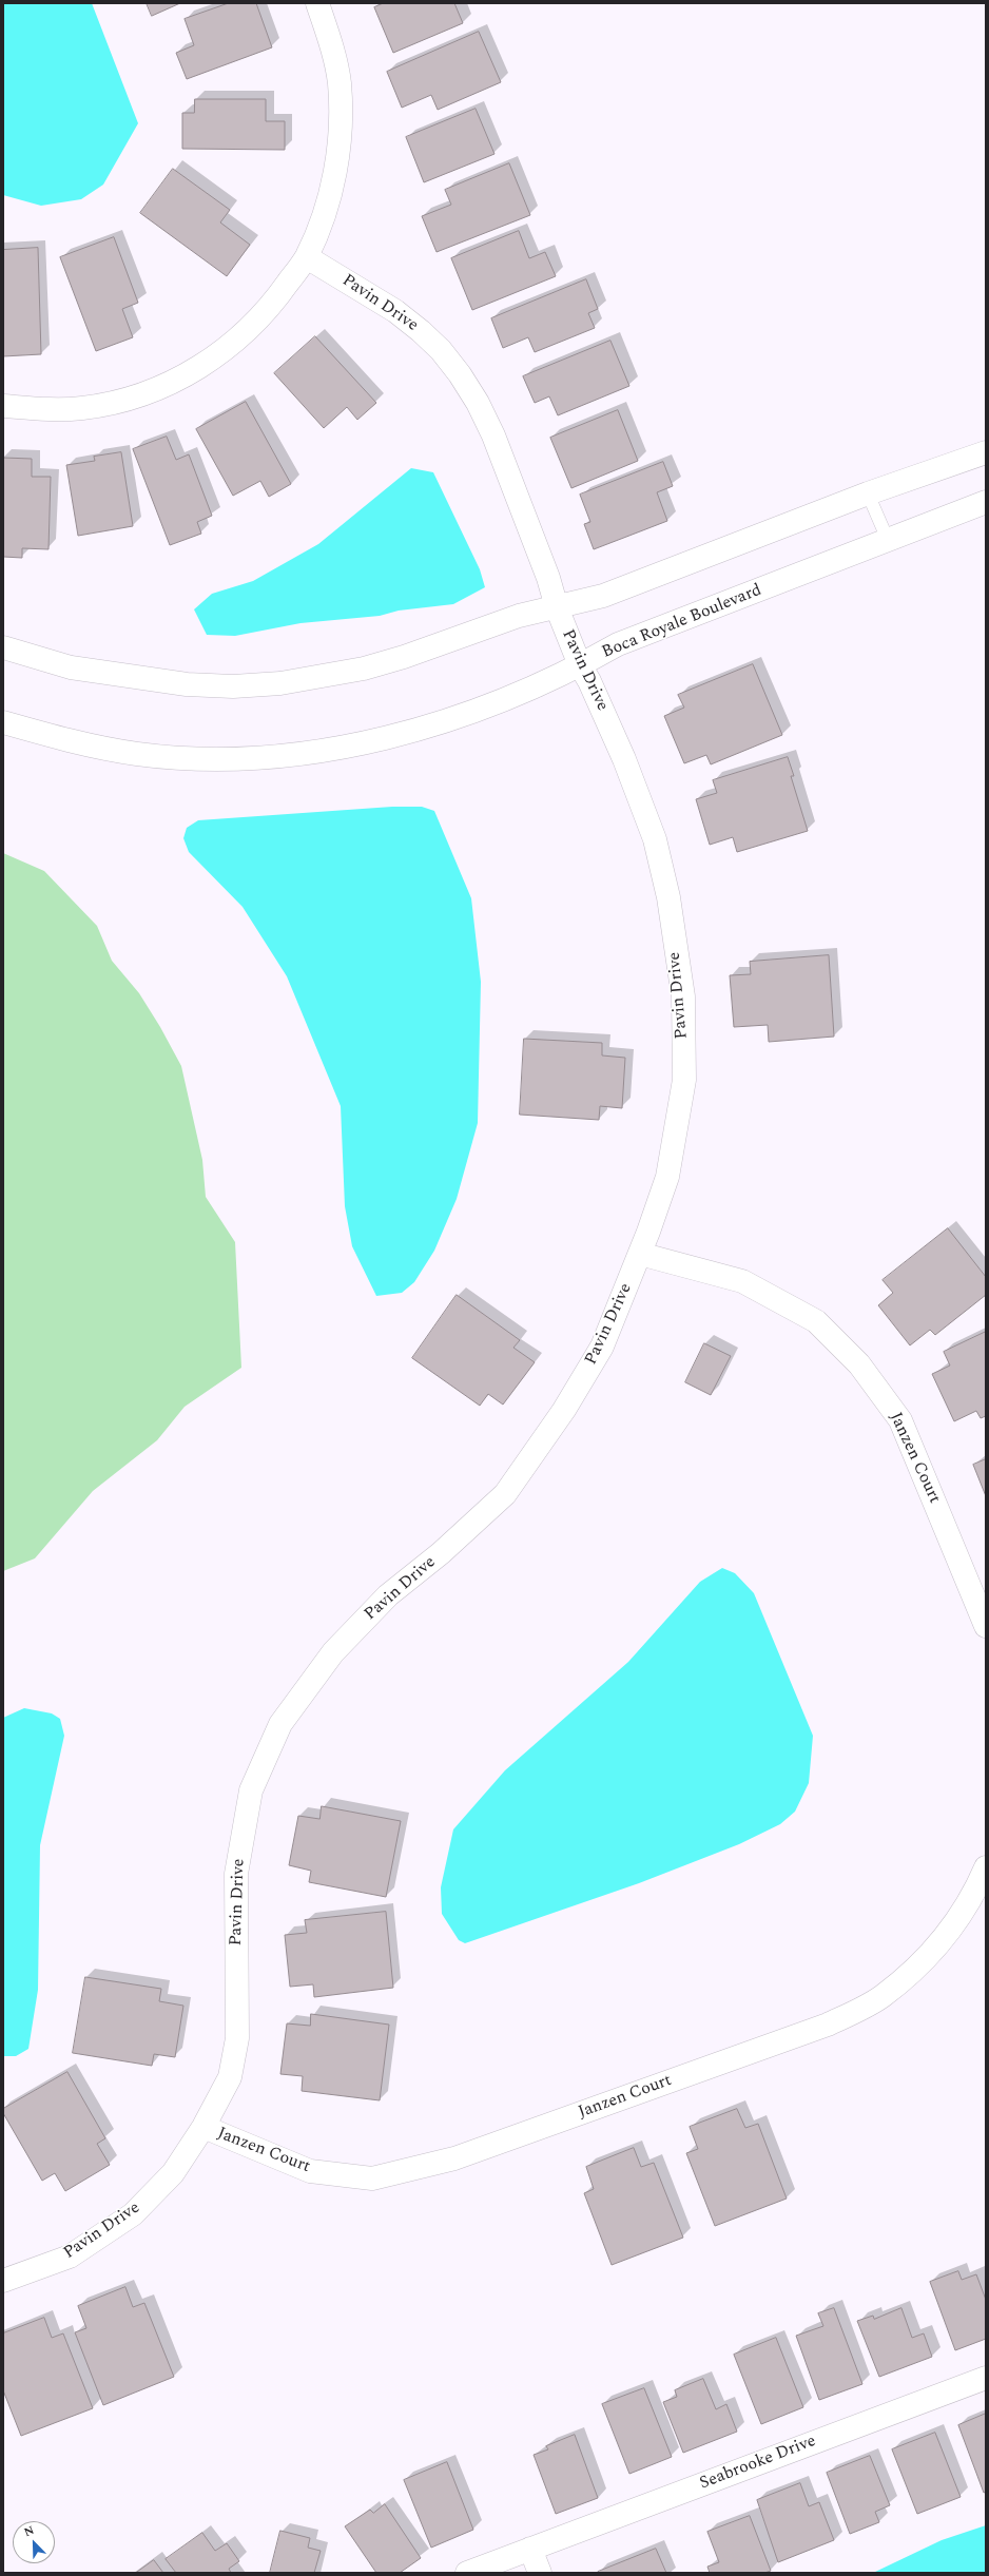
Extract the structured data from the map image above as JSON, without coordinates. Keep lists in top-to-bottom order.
{
  "streets": {
    "street": [
      "Pavin Drive",
      "Boca Royale Boulevard",
      "Janzen Court",
      "Seabrooke Drive"
    ]
  },
  "crossings": [
    ["Pavin Drive", "Boca Royale Boulevard"],
    ["Pavin Drive", "Janzen Court"]
  ],
  "north": "top left"
}
